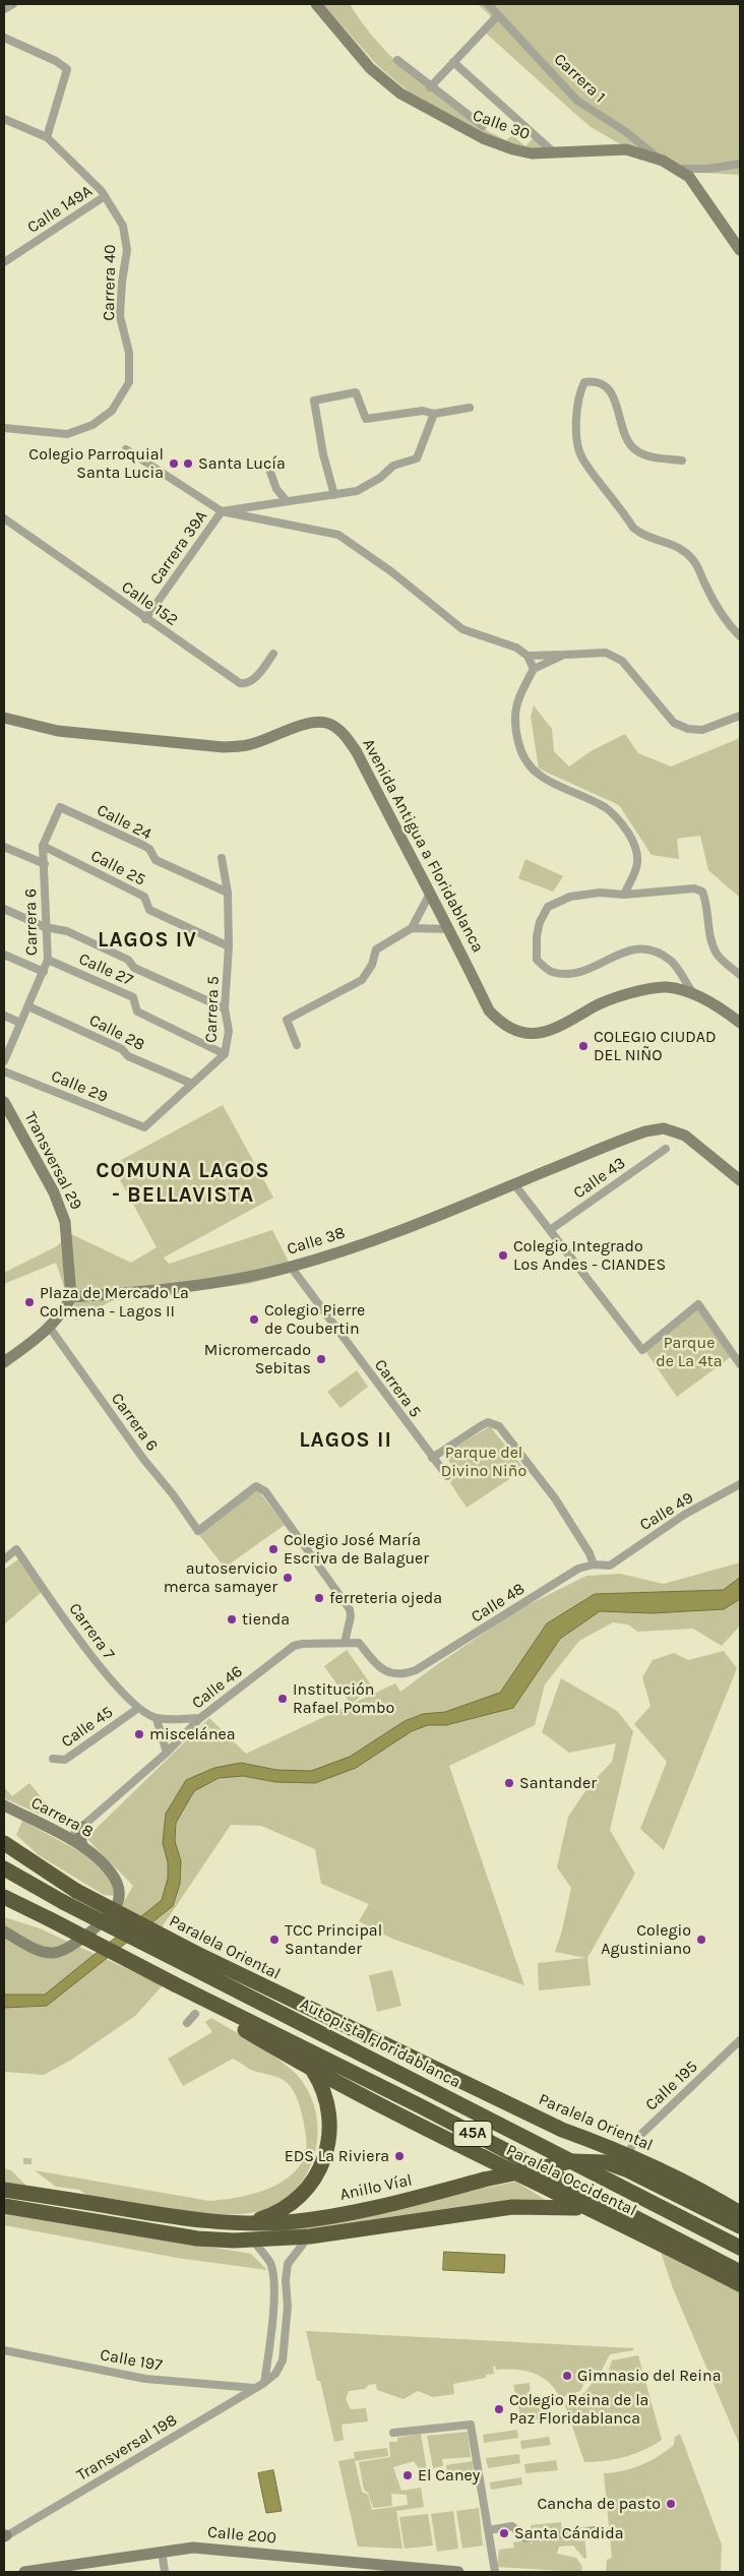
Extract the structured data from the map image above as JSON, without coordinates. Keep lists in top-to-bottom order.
{
  "streets": {
    "highway": [
      "Paralela Oriental",
      "Autopista Floridablanca",
      "45A",
      "Paralela Occidental",
      "Anillo Víal"
    ],
    "street": [
      "Carrera 1",
      "Calle 30",
      "Calle 149A",
      "Carrera 40",
      "Carrera 39A",
      "Calle 152",
      "Calle 24",
      "Avenida Antigua a Floridablanca",
      "Calle 25",
      "Carrera 6",
      "Calle 27",
      "Carrera 5",
      "Calle 28",
      "Calle 29",
      "Transversal 29",
      "Calle 43",
      "Calle 38",
      "Calle 49",
      "Calle 48",
      "Carrera 7",
      "Calle 46",
      "Calle 45",
      "Carrera 8",
      "Calle 195",
      "Calle 197",
      "Transversal 198",
      "Calle 200"
    ]
  },
  "crossings": [
    ["Carrera 1", "Calle 30"],
    ["Calle 149A", "Carrera 40"],
    ["Carrera 39A", "Calle 152"],
    ["Calle 24", "Carrera 6"],
    ["Calle 24", "Carrera 5"],
    ["Calle 25", "Carrera 6"],
    ["Calle 25", "Carrera 5"],
    ["Carrera 6", "Calle 27"],
    ["Carrera 6", "Calle 28"],
    ["Carrera 6", "Calle 46"],
    ["Calle 27", "Carrera 5"],
    ["Carrera 5", "Calle 28"],
    ["Carrera 5", "Calle 29"],
    ["Carrera 5", "Calle 38"],
    ["Transversal 29", "Calle 38"],
    ["Calle 49", "Calle 48"],
    ["Calle 48", "Calle 46"],
    ["Carrera 7", "Calle 46"],
    ["Carrera 7", "Calle 45"],
    ["Calle 46", "Carrera 8"],
    ["Paralela Oriental", "Autopista Floridablanca"],
    ["Paralela Oriental", "Calle 195"],
    ["45A", "Paralela Occidental"],
    ["45A", "Transversal 198"],
    ["Calle 197", "Transversal 198"]
  ],
  "districts": ["LAGOS IV", "COMUNA LAGOS - BELLAVISTA", "LAGOS II"],
  "parks": ["Parque de La 4ta", "Parque del Divino Niño"],
  "places": [
    "Colegio Parroquial Santa Lucia",
    "Santa Lucía",
    "COLEGIO CIUDAD DEL NIÑO",
    "Colegio Integrado Los Andes - CIANDES",
    "Plaza de Mercado La Colmena - Lagos II",
    "Colegio Pierre de Coubertin",
    "Micromercado Sebitas",
    "Colegio José María Escriva de Balaguer",
    "autoservicio merca samayer",
    "ferreteria ojeda",
    "tienda",
    "Institución Rafael Pombo",
    "miscelánea",
    "Santander",
    "TCC Principal Santander",
    "Colegio Agustiniano",
    "EDS La Riviera",
    "Gimnasio del Reina",
    "Colegio Reina de la Paz Floridablanca",
    "El Caney",
    "Cancha de pasto",
    "Santa Cándida"
  ]
}
